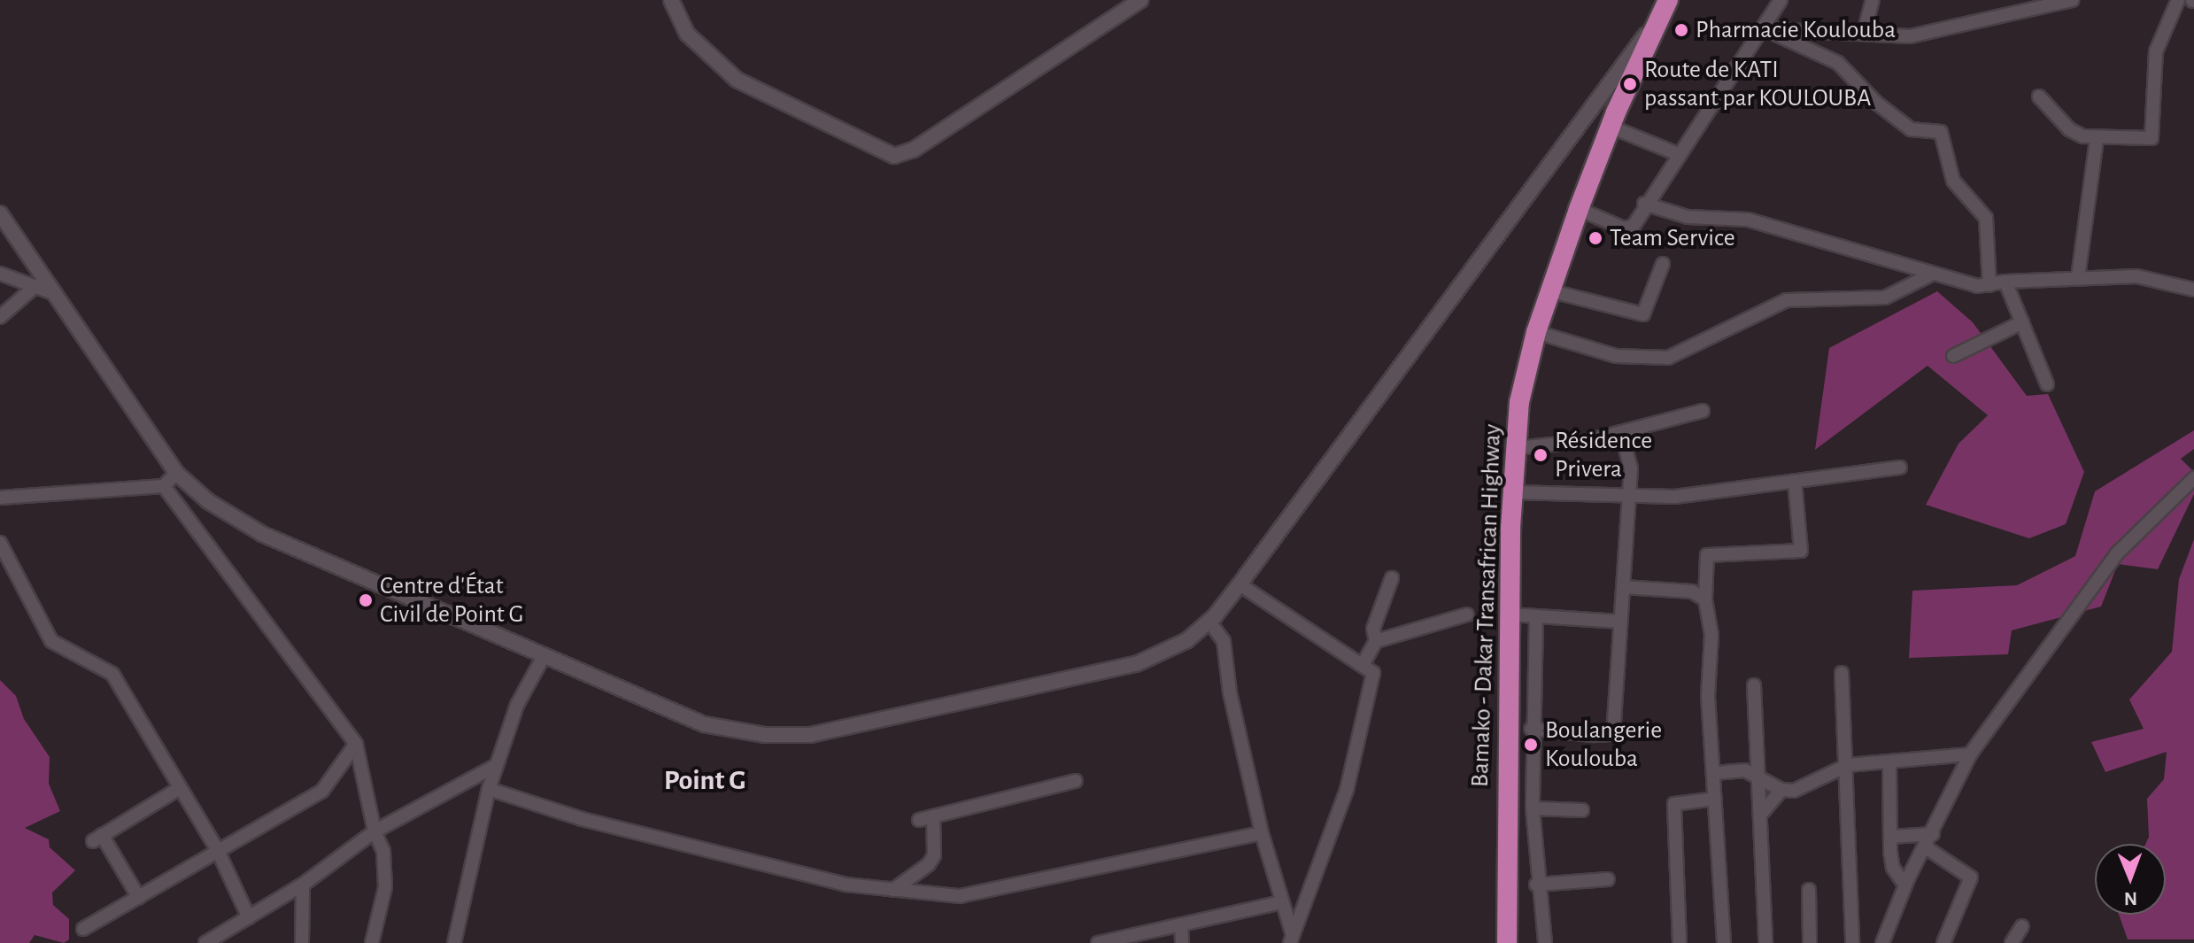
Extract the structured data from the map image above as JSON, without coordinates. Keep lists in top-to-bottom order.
{
  "streets": {
    "highway": ["Bamako - Dakar Transafrican Highway"]
  },
  "districts": ["Point G"],
  "places": [
    "Pharmacie Koulouba",
    "Route de KATI passant par KOULOUBA",
    "Team Service",
    "Résidence Privera",
    "Centre d'État Civil de Point G",
    "Boulangerie Koulouba"
  ],
  "north": "bottom"
}
